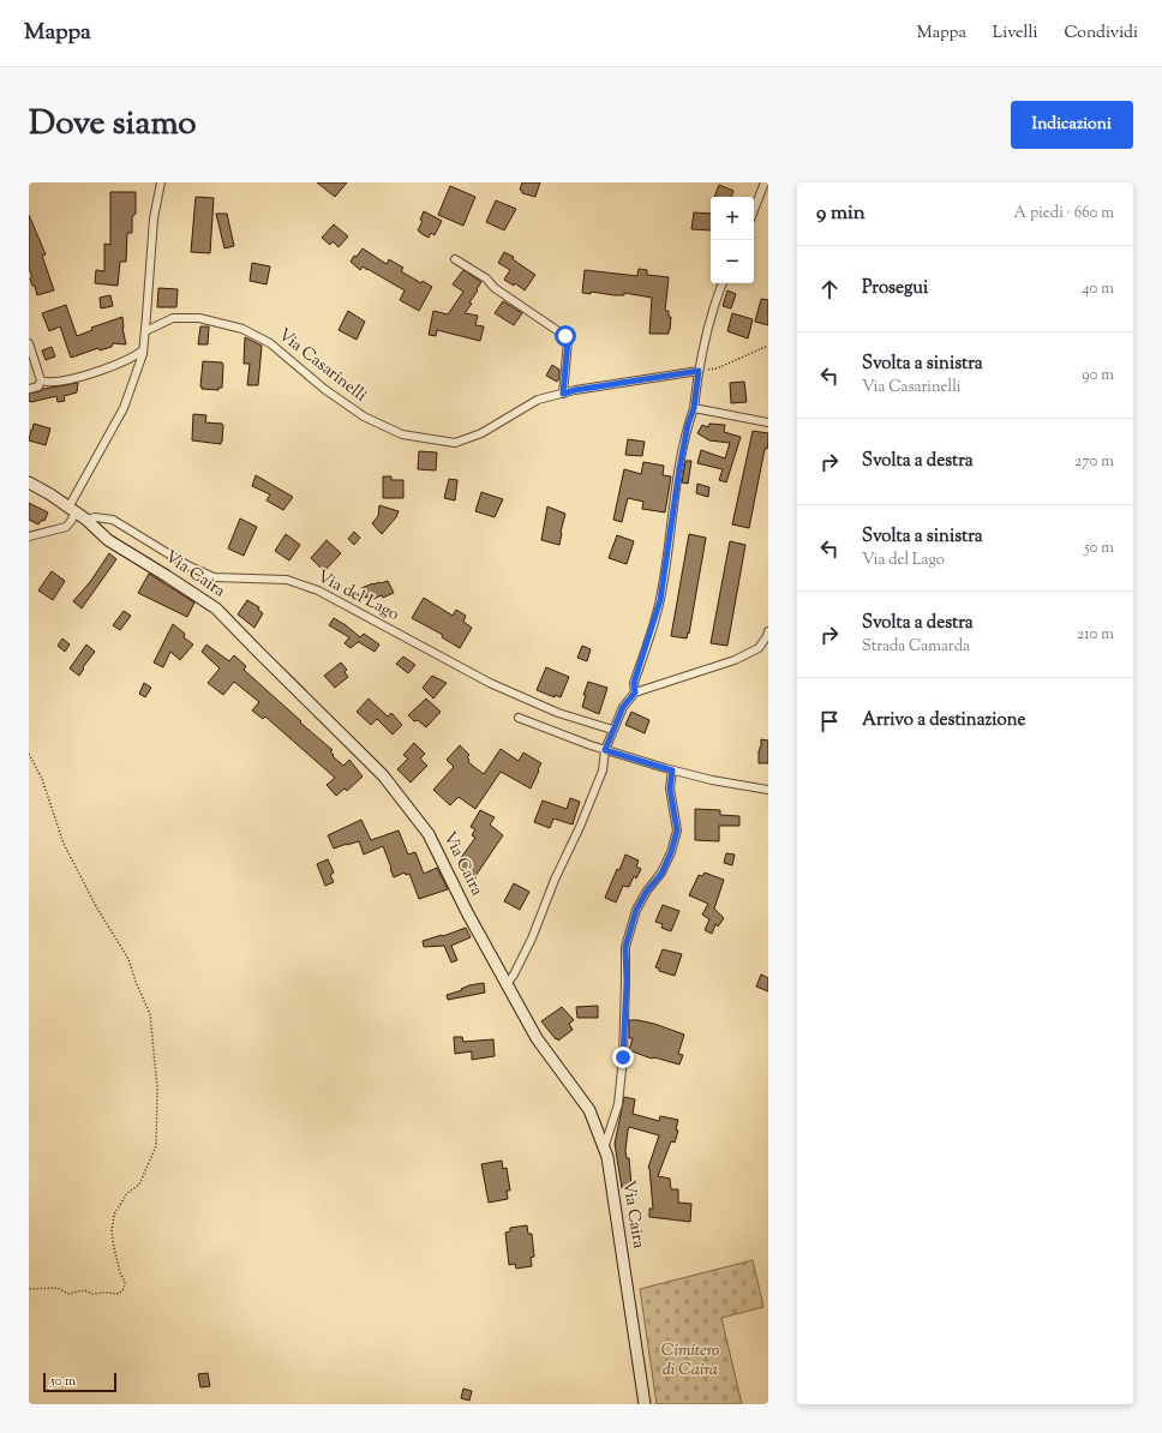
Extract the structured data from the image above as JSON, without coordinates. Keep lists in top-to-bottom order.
{
  "streets": {
    "street": ["Via Casarinelli", "Via Caira", "Via del Lago"]
  },
  "crossings": [
    ["Via Caira", "Via del Lago"]
  ],
  "parks": ["Cimitero di Caira"],
  "scale_bar": "50 m",
  "page": {
    "header": "Mappa",
    "nav": ["Mappa", "Livelli", "Condividi"],
    "title": "Dove siamo",
    "buttons": "Indicazioni",
    "heading": ["9 min", "A piedi · 660 m"],
    "map_buttons": ["+", "−"],
    "list": [
      ["Prosegui", "40 m"],
      ["Svolta a sinistra", "Via Casarinelli", "90 m"],
      ["Svolta a destra", "270 m"],
      ["Svolta a sinistra", "Via del Lago", "50 m"],
      ["Svolta a destra", "Strada Camarda", "210 m"],
      "Arrivo a destinazione"
    ],
    "scale": "50 m"
  }
}
